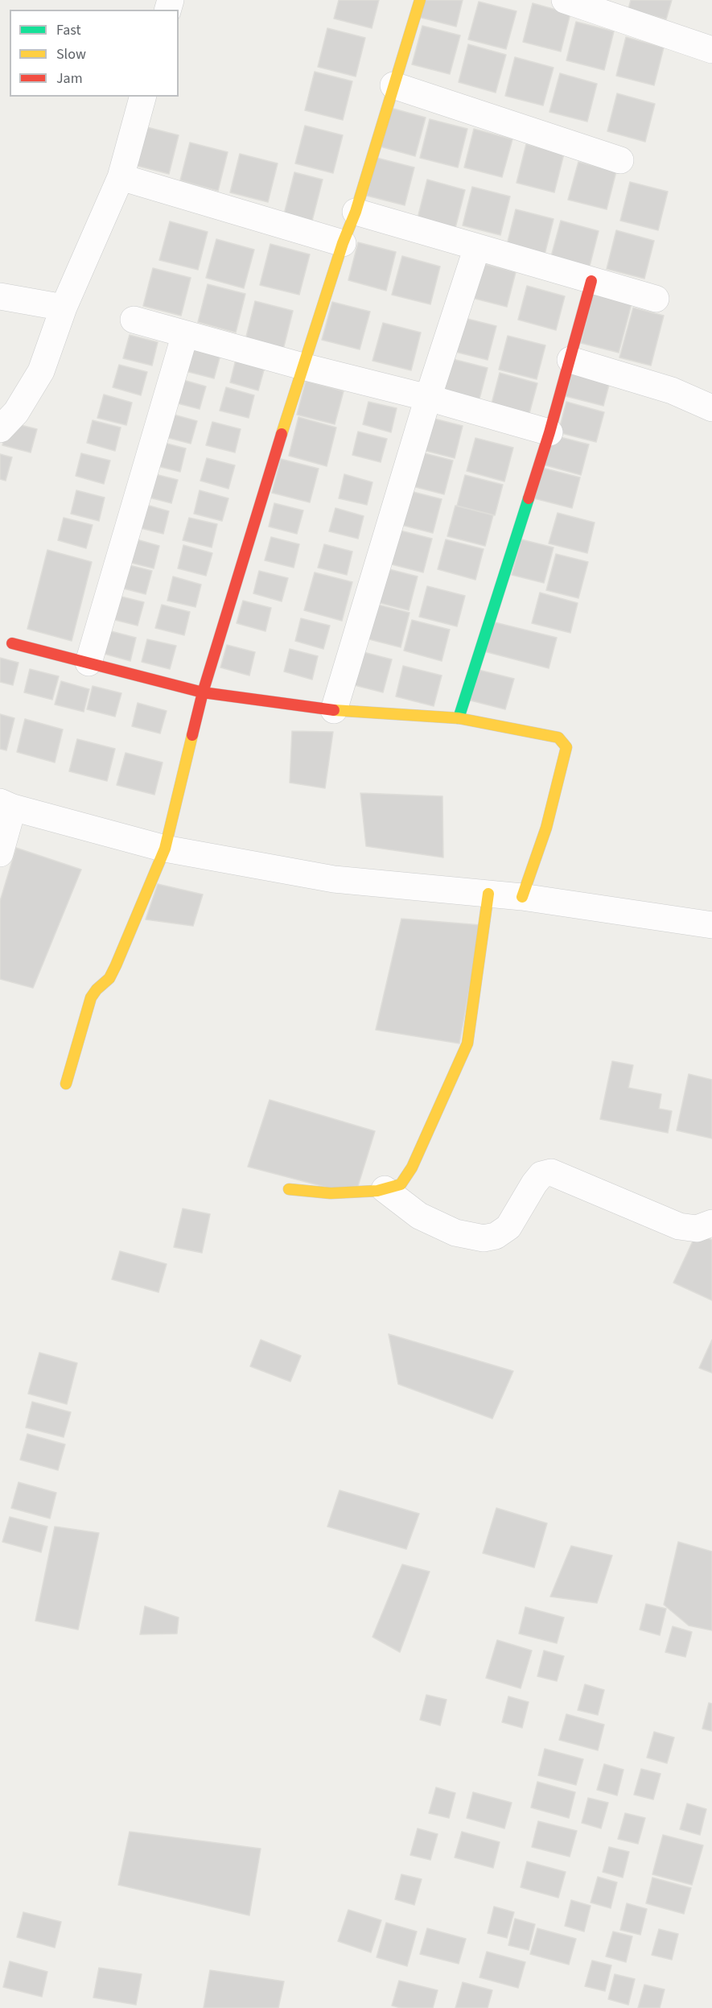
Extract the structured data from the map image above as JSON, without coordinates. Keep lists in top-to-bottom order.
{
  "legend": ["Fast", "Slow", "Jam"]
}
